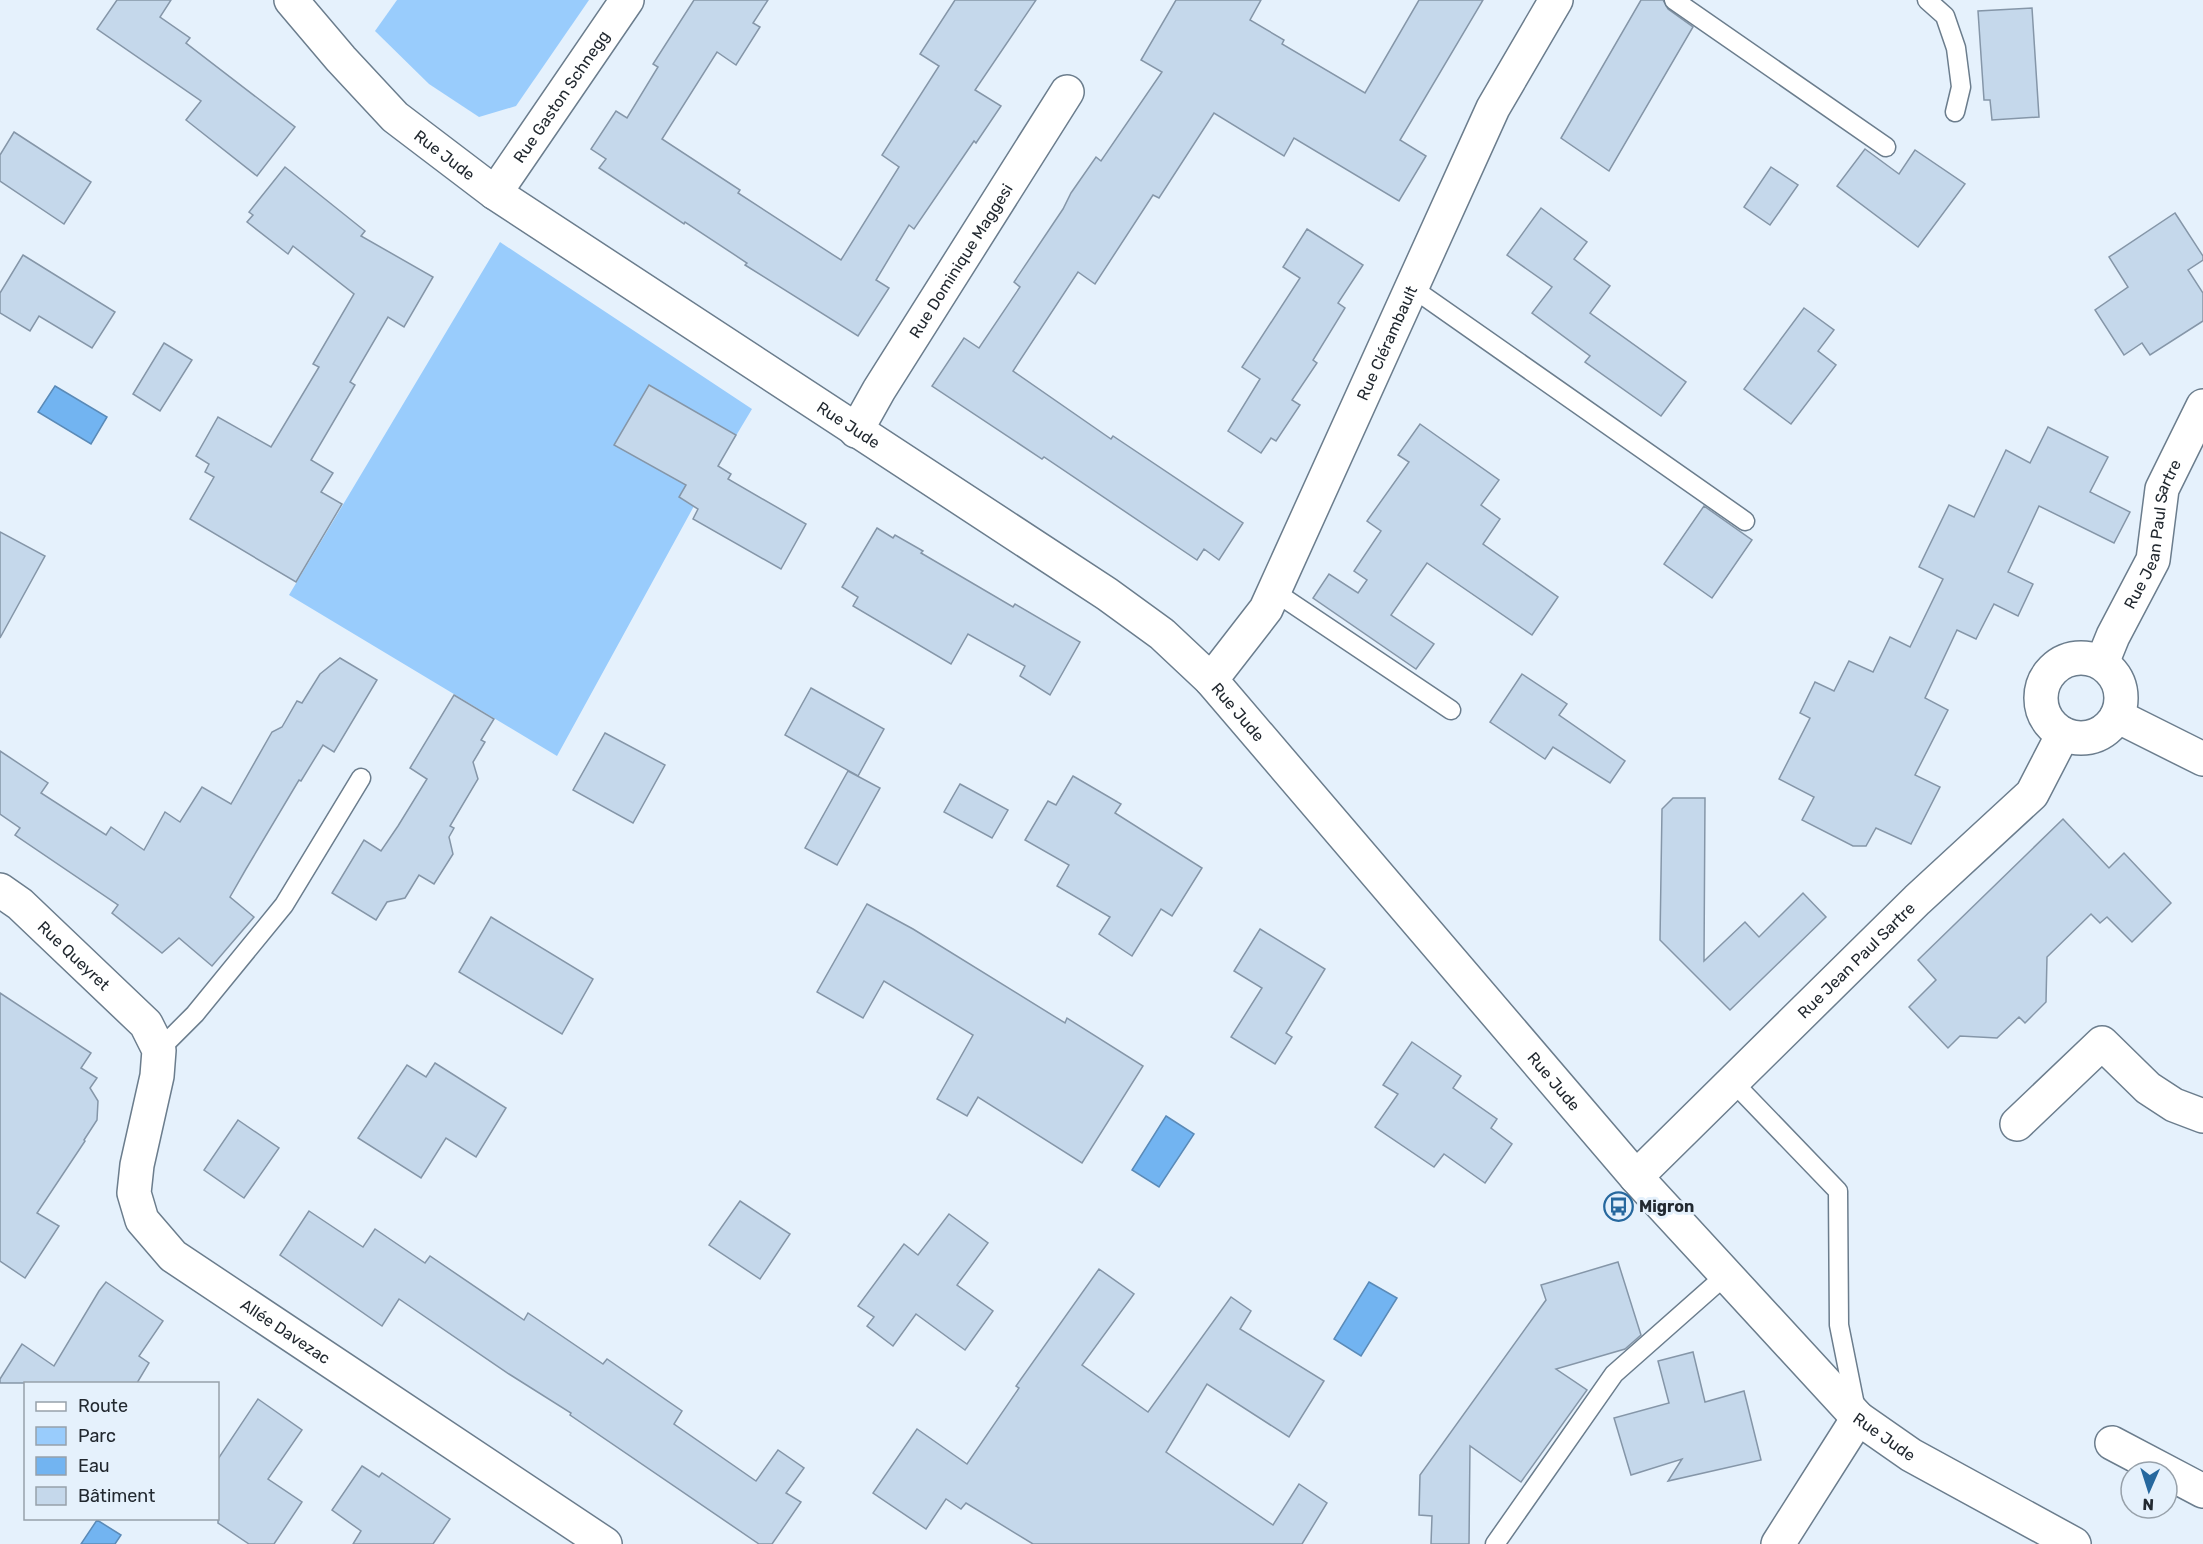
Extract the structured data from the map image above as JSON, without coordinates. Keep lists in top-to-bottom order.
{
  "streets": {
    "street": [
      "Rue Gaston Schnegg",
      "Rue Jude",
      "Rue Dominique Maggesi",
      "Rue Clérambault",
      "Rue Jean Paul Sartre",
      "Rue Queyret",
      "Allée Davezac"
    ]
  },
  "crossings": [
    ["Rue Gaston Schnegg", "Rue Jude"],
    ["Rue Jude", "Rue Dominique Maggesi"],
    ["Rue Jude", "Rue Clérambault"],
    ["Rue Jude", "Rue Jean Paul Sartre"],
    ["Rue Queyret", "Allée Davezac"]
  ],
  "places": {
    "bus stop": ["Migron"]
  },
  "legend": [
    "Route",
    "Parc",
    "Eau",
    "Bâtiment"
  ],
  "north": "bottom"
}
